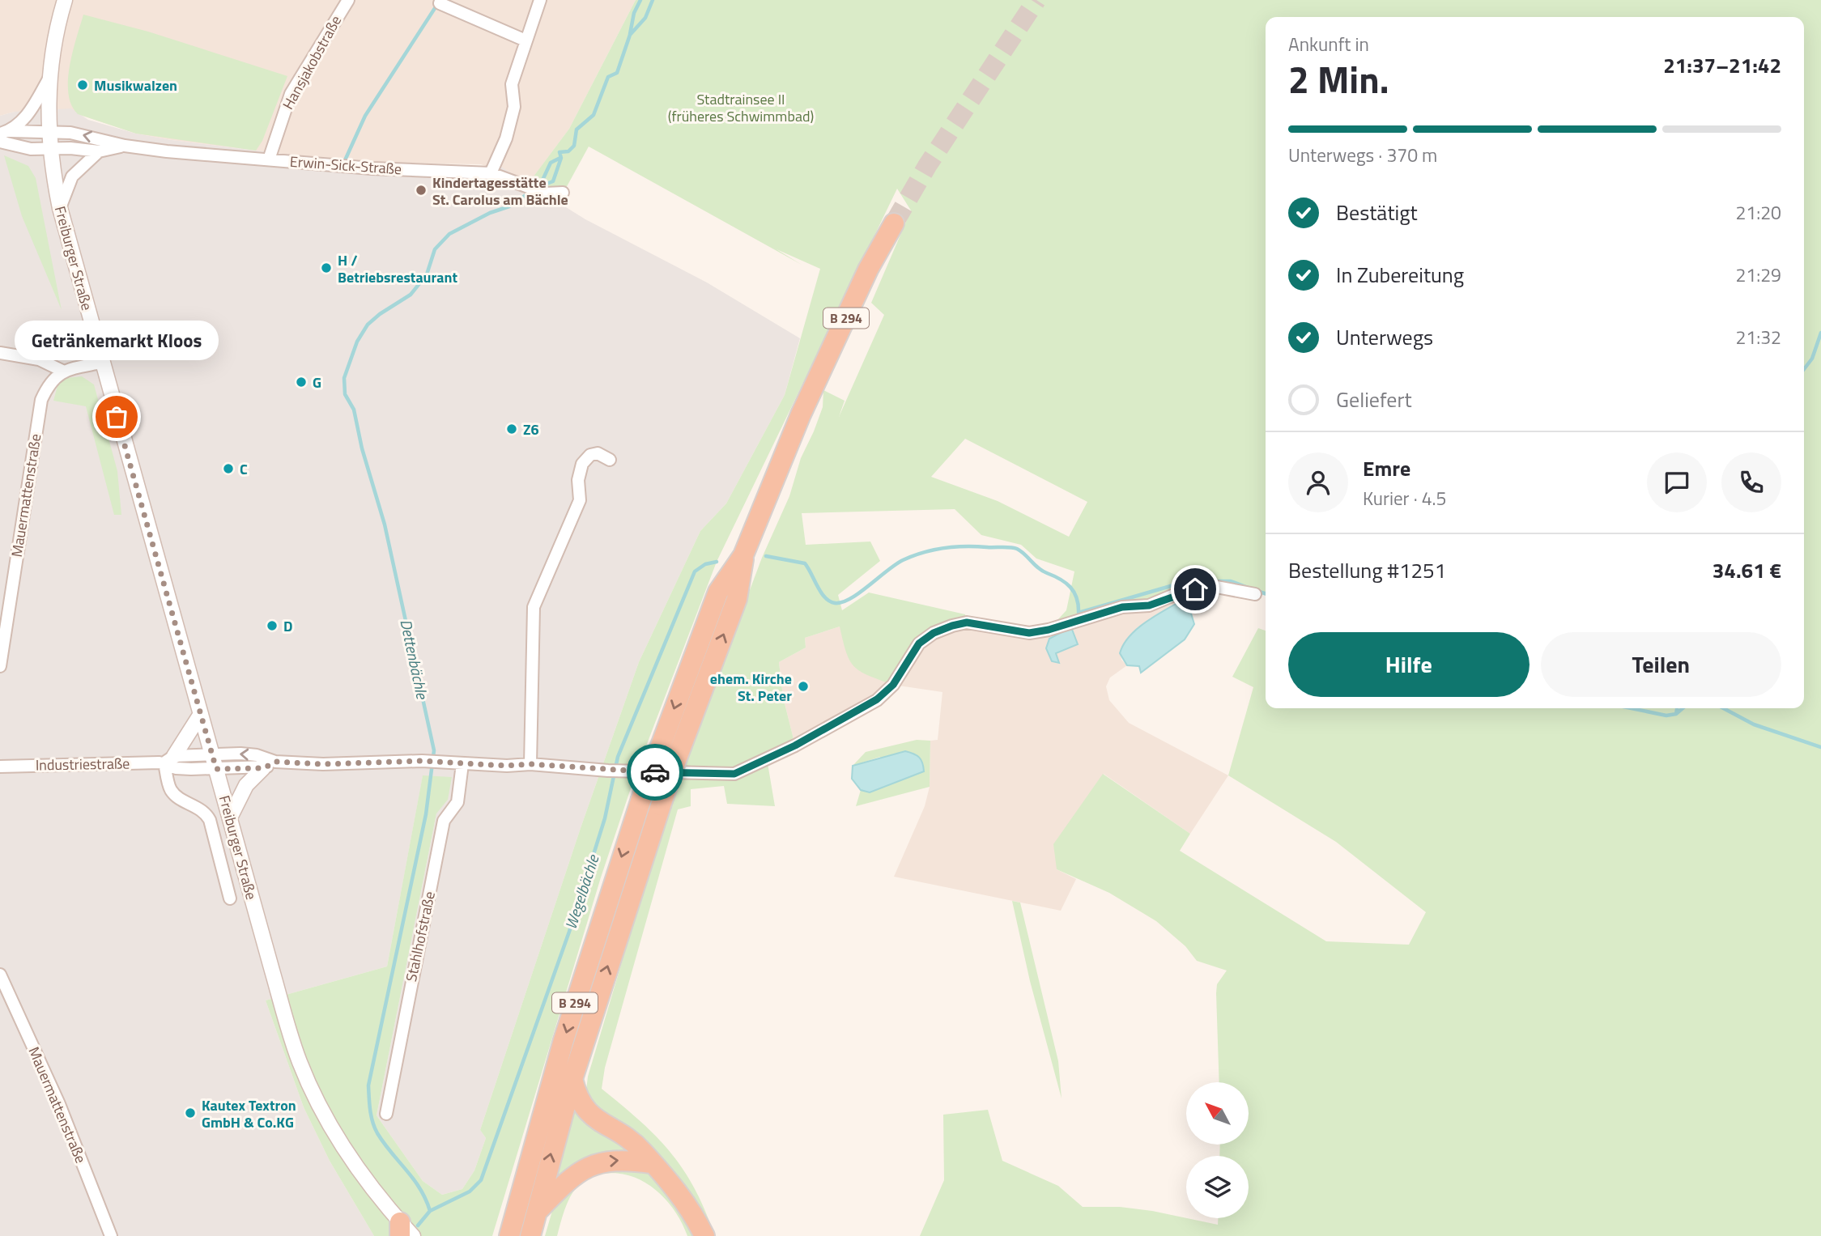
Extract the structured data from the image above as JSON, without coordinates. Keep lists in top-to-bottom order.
{
  "streets": {
    "highway": ["B 294"],
    "street": [
      "Hansjakobstraße",
      "Erwin-Sick-Straße",
      "Freiburger Straße",
      "Mauermattenstraße",
      "Industriestraße",
      "Stahlhofstraße"
    ]
  },
  "crossings": [
    ["Hansjakobstraße", "Erwin-Sick-Straße"],
    ["Erwin-Sick-Straße", "Freiburger Straße"],
    ["Freiburger Straße", "Industriestraße"]
  ],
  "water": ["Dettenbächle", "Wegelbächle"],
  "parks": ["Stadtrainsee II (früheres Schwimmbad)"],
  "places": [
    "Musikwalzen",
    "Kindertagesstätte St. Carolus am Bächle",
    "H / Betriebsrestaurant",
    "G",
    "Getränkemarkt Kloos",
    "Z6",
    "C",
    "D",
    "ehem. Kirche St. Peter",
    "Kautex Textron GmbH & Co.KG"
  ],
  "north": "top left",
  "page": {
    "heading": ["2 Min.", "Ankunft in", "21:37–21:42"],
    "panel": [
      "Emre",
      "Kurier · 4.5",
      "Bestellung #1251",
      "34.61 €"
    ],
    "bar": "Unterwegs · 370 m",
    "list": [
      ["Bestätigt", "21:20"],
      ["In Zubereitung", "21:29"],
      ["Unterwegs", "21:32"],
      "Geliefert"
    ],
    "bubble": "Getränkemarkt Kloos",
    "buttons": ["Hilfe", "Teilen"]
  }
}
